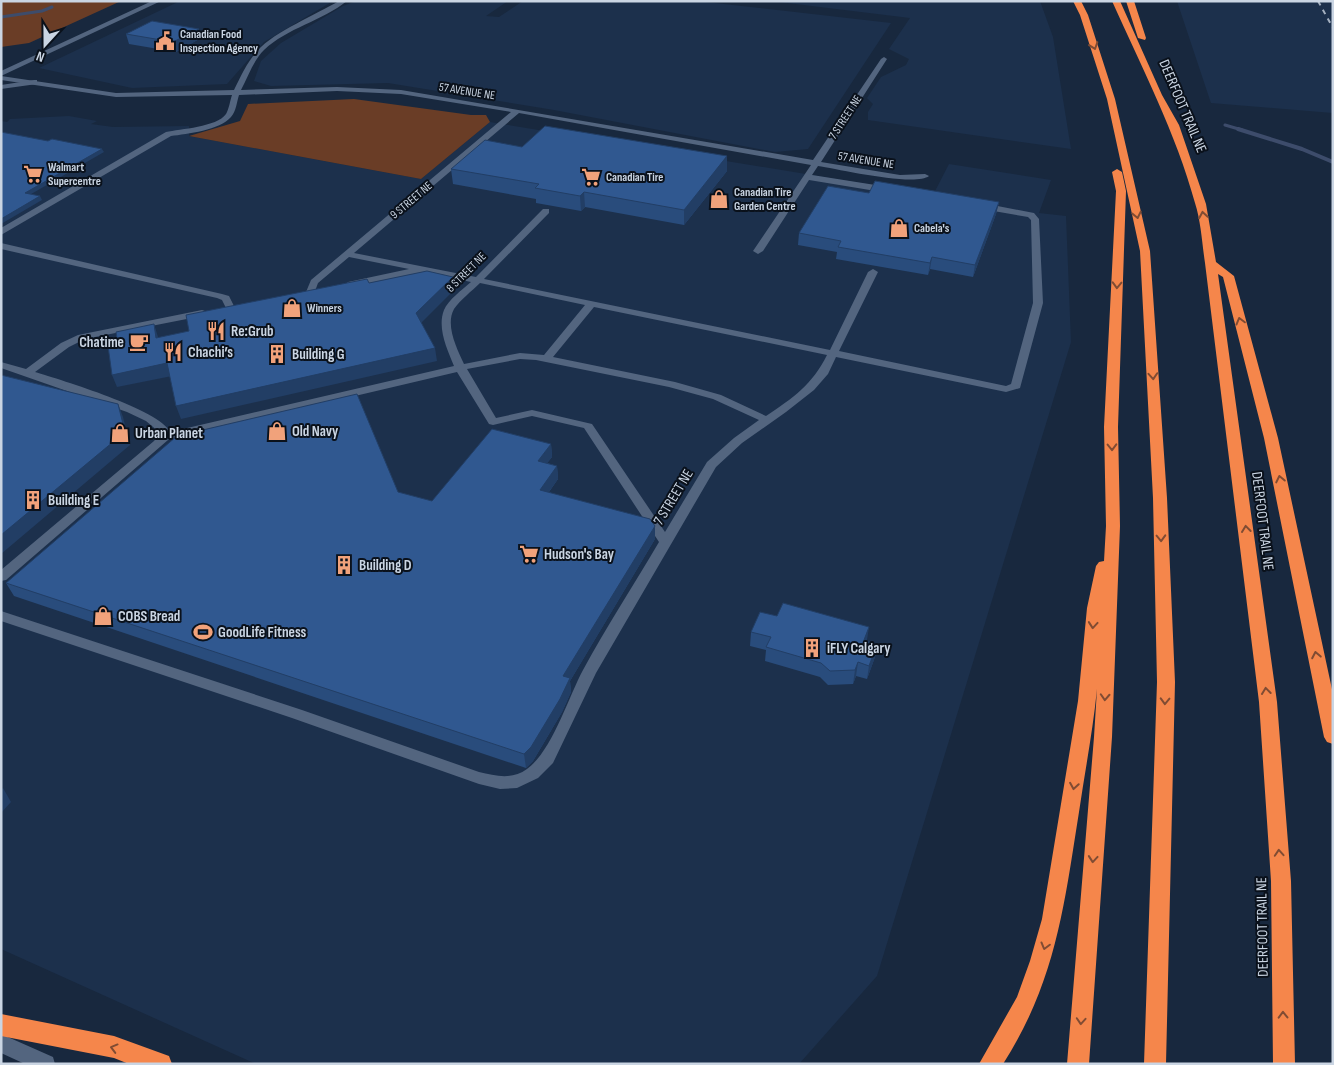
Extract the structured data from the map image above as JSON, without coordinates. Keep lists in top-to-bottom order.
{
  "streets": {
    "highway": ["DEERFOOT TRAIL NE"],
    "street": [
      "57 AVENUE NE",
      "7 STREET NE",
      "9 STREET NE",
      "8 STREET NE"
    ]
  },
  "crossings": [
    ["57 AVENUE NE", "7 STREET NE"],
    ["57 AVENUE NE", "9 STREET NE"]
  ],
  "places": {
    "public building": ["Canadian Food Inspection Agency"],
    "supermarket": ["Walmart Supercentre", "Canadian Tire", "Hudson's Bay"],
    "shop": [
      "Canadian Tire Garden Centre",
      "Cabela's",
      "Winners",
      "Old Navy",
      "Urban Planet",
      "COBS Bread"
    ],
    "restaurant": ["Re:Grub", "Chachi’s"],
    "cafe": ["Chatime"],
    "building": [
      "Building G",
      "Building E",
      "Building D",
      "iFLY Calgary"
    ],
    "sports": ["GoodLife Fitness"]
  },
  "north": "bottom"
}
